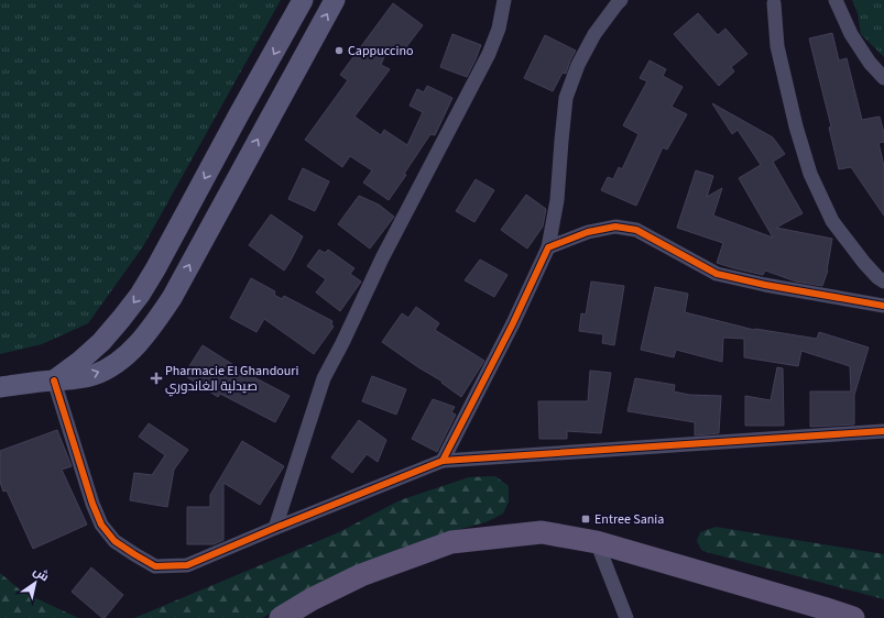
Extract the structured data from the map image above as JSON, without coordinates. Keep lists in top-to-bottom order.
{
  "places": {
    "other": ["Cappuccino"],
    "health": ["Pharmacie El Ghandouri صيدلية الغاندوري"],
    "transit": ["Entree Sania"]
  },
  "north": "top right"
}
